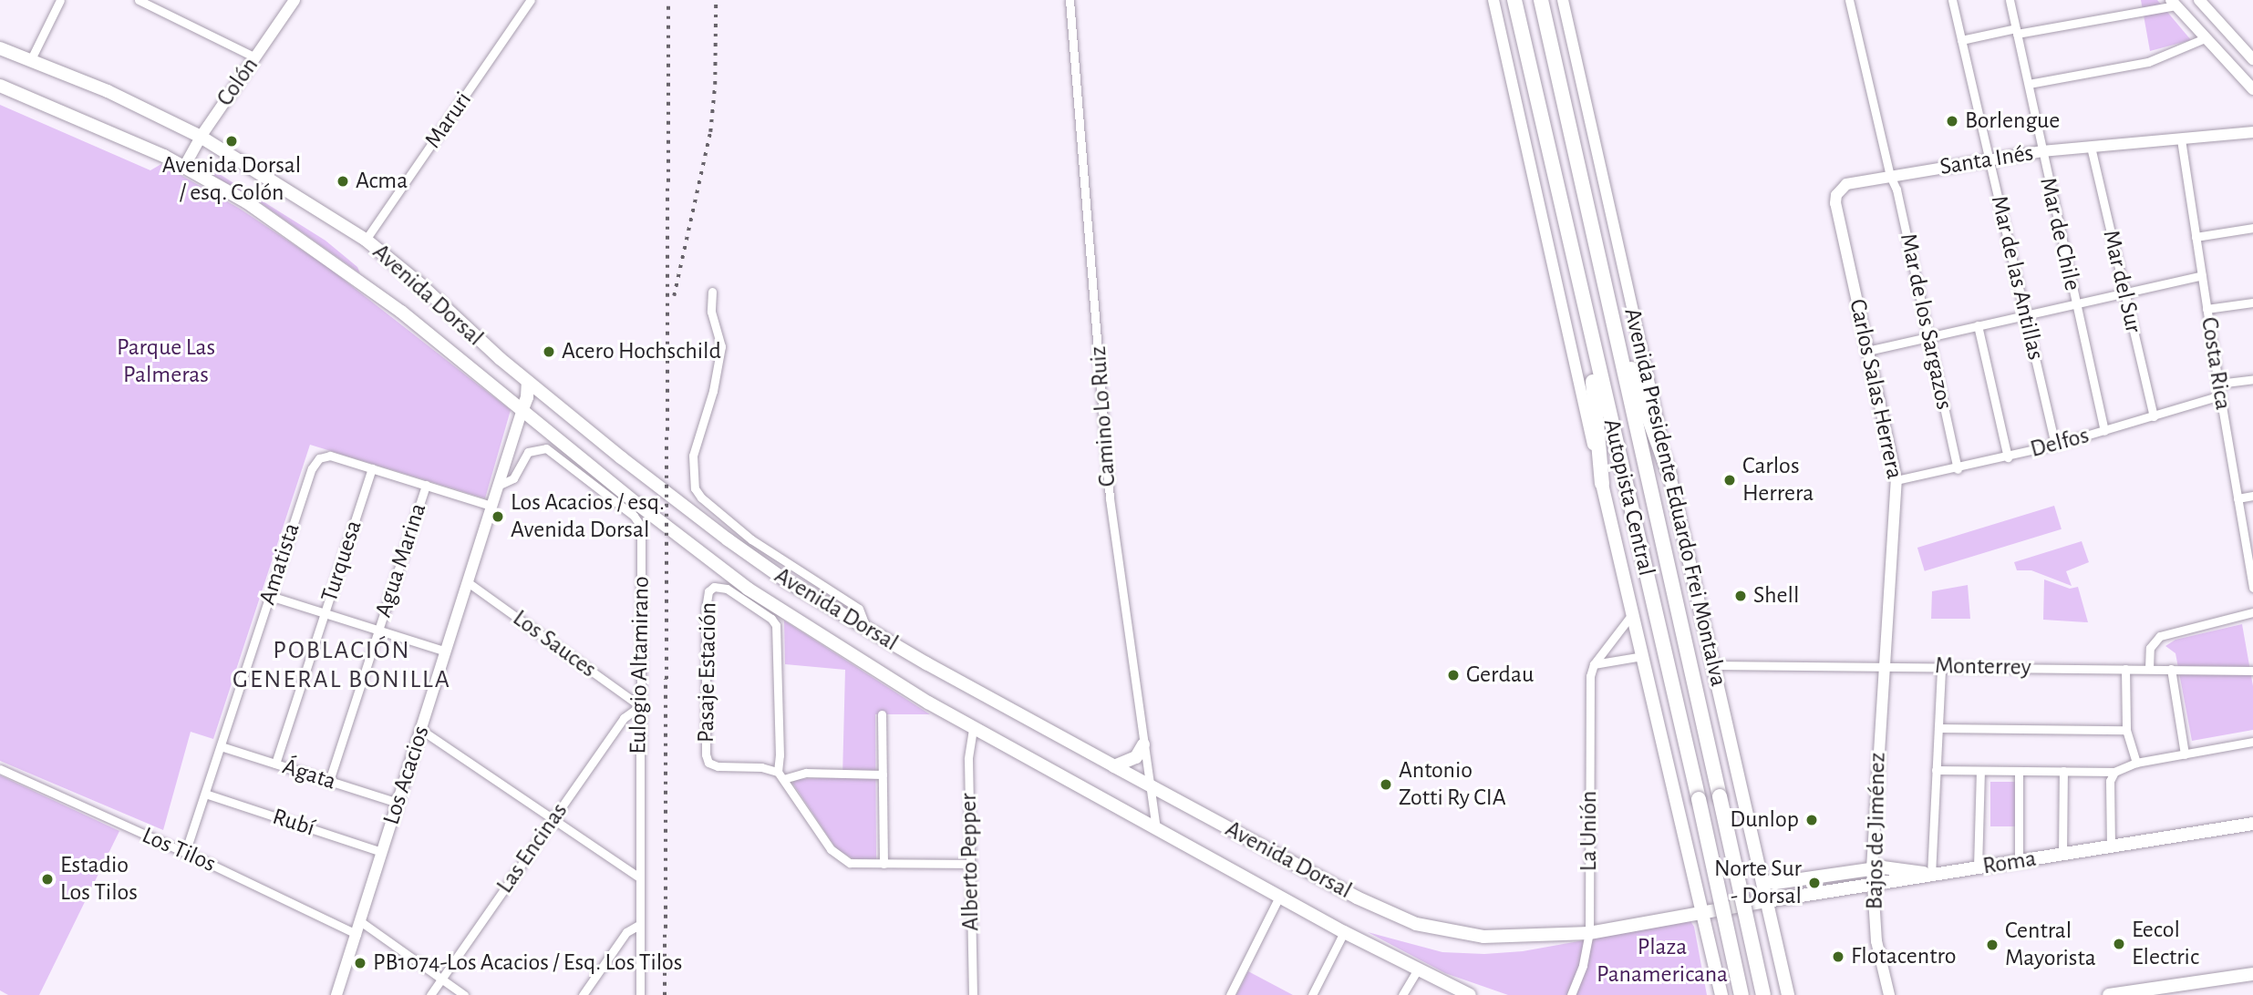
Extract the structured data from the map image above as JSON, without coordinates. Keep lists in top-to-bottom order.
{
  "streets": {
    "highway": ["Autopista Central"],
    "main road": ["Avenida Dorsal", "Avenida Presidente Eduardo Frei Montalva", "Roma"],
    "street": [
      "Colón",
      "Maruri",
      "Santa Inés",
      "Mar de Chile",
      "Mar de las Antillas",
      "Mar del Sur",
      "Mar de los Sargazos",
      "Costa Rica",
      "Carlos Salas Herrera",
      "Camino Lo Ruiz",
      "Delfos",
      "Agua Marina",
      "Turquesa",
      "Amatista",
      "Los Sauces",
      "Eulogio Altamirano",
      "Monterrey",
      "Pasaje Estación",
      "Ágata",
      "Los Acacios",
      "Rubí",
      "La Unión",
      "Bajos de Jiménez",
      "Las Encinas",
      "Los Tilos",
      "Alberto Pepper"
    ]
  },
  "crossings": [
    ["Colón", "Avenida Dorsal"],
    ["Maruri", "Avenida Dorsal"],
    ["Santa Inés", "Mar de Chile"],
    ["Santa Inés", "Mar de las Antillas"],
    ["Santa Inés", "Mar del Sur"],
    ["Santa Inés", "Mar de los Sargazos"],
    ["Santa Inés", "Costa Rica"],
    ["Santa Inés", "Carlos Salas Herrera"],
    ["Mar de Chile", "Delfos"],
    ["Mar de las Antillas", "Delfos"],
    ["Mar del Sur", "Delfos"],
    ["Avenida Dorsal", "Camino Lo Ruiz"],
    ["Avenida Dorsal", "Avenida Presidente Eduardo Frei Montalva"],
    ["Avenida Dorsal", "Los Acacios"],
    ["Avenida Dorsal", "La Unión"],
    ["Avenida Dorsal", "Alberto Pepper"],
    ["Avenida Dorsal", "Roma"],
    ["Mar de los Sargazos", "Delfos"],
    ["Costa Rica", "Delfos"],
    ["Carlos Salas Herrera", "Delfos"],
    ["Carlos Salas Herrera", "Monterrey"],
    ["Carlos Salas Herrera", "Bajos de Jiménez"],
    ["Avenida Presidente Eduardo Frei Montalva", "Monterrey"],
    ["Avenida Presidente Eduardo Frei Montalva", "Roma"],
    ["Agua Marina", "Ágata"],
    ["Turquesa", "Amatista"],
    ["Turquesa", "Ágata"],
    ["Amatista", "Ágata"],
    ["Amatista", "Rubí"],
    ["Amatista", "Los Tilos"],
    ["Los Sauces", "Eulogio Altamirano"],
    ["Los Sauces", "Los Acacios"],
    ["Los Sauces", "Las Encinas"],
    ["Eulogio Altamirano", "Los Acacios"],
    ["Eulogio Altamirano", "Las Encinas"],
    ["Monterrey", "Bajos de Jiménez"],
    ["Ágata", "Los Acacios"],
    ["Los Acacios", "Rubí"],
    ["Los Acacios", "Los Tilos"],
    ["Bajos de Jiménez", "Roma"]
  ],
  "districts": ["POBLACIÓN GENERAL BONILLA"],
  "parks": ["Parque Las Palmeras", "Plaza Panamericana"],
  "places": [
    "Borlengue",
    "Avenida Dorsal / esq. Colón",
    "Acma",
    "Acero Hochschild",
    "Carlos Herrera",
    "Los Acacios / esq. Avenida Dorsal",
    "Shell",
    "Gerdau",
    "Antonio Zotti Ry CIA",
    "Dunlop",
    "Estadio Los Tilos",
    "Norte Sur - Dorsal",
    "Eecol Electric",
    "Central Mayorista",
    "Flotacentro",
    "PB1074-Los Acacios / Esq. Los Tilos"
  ]
}
